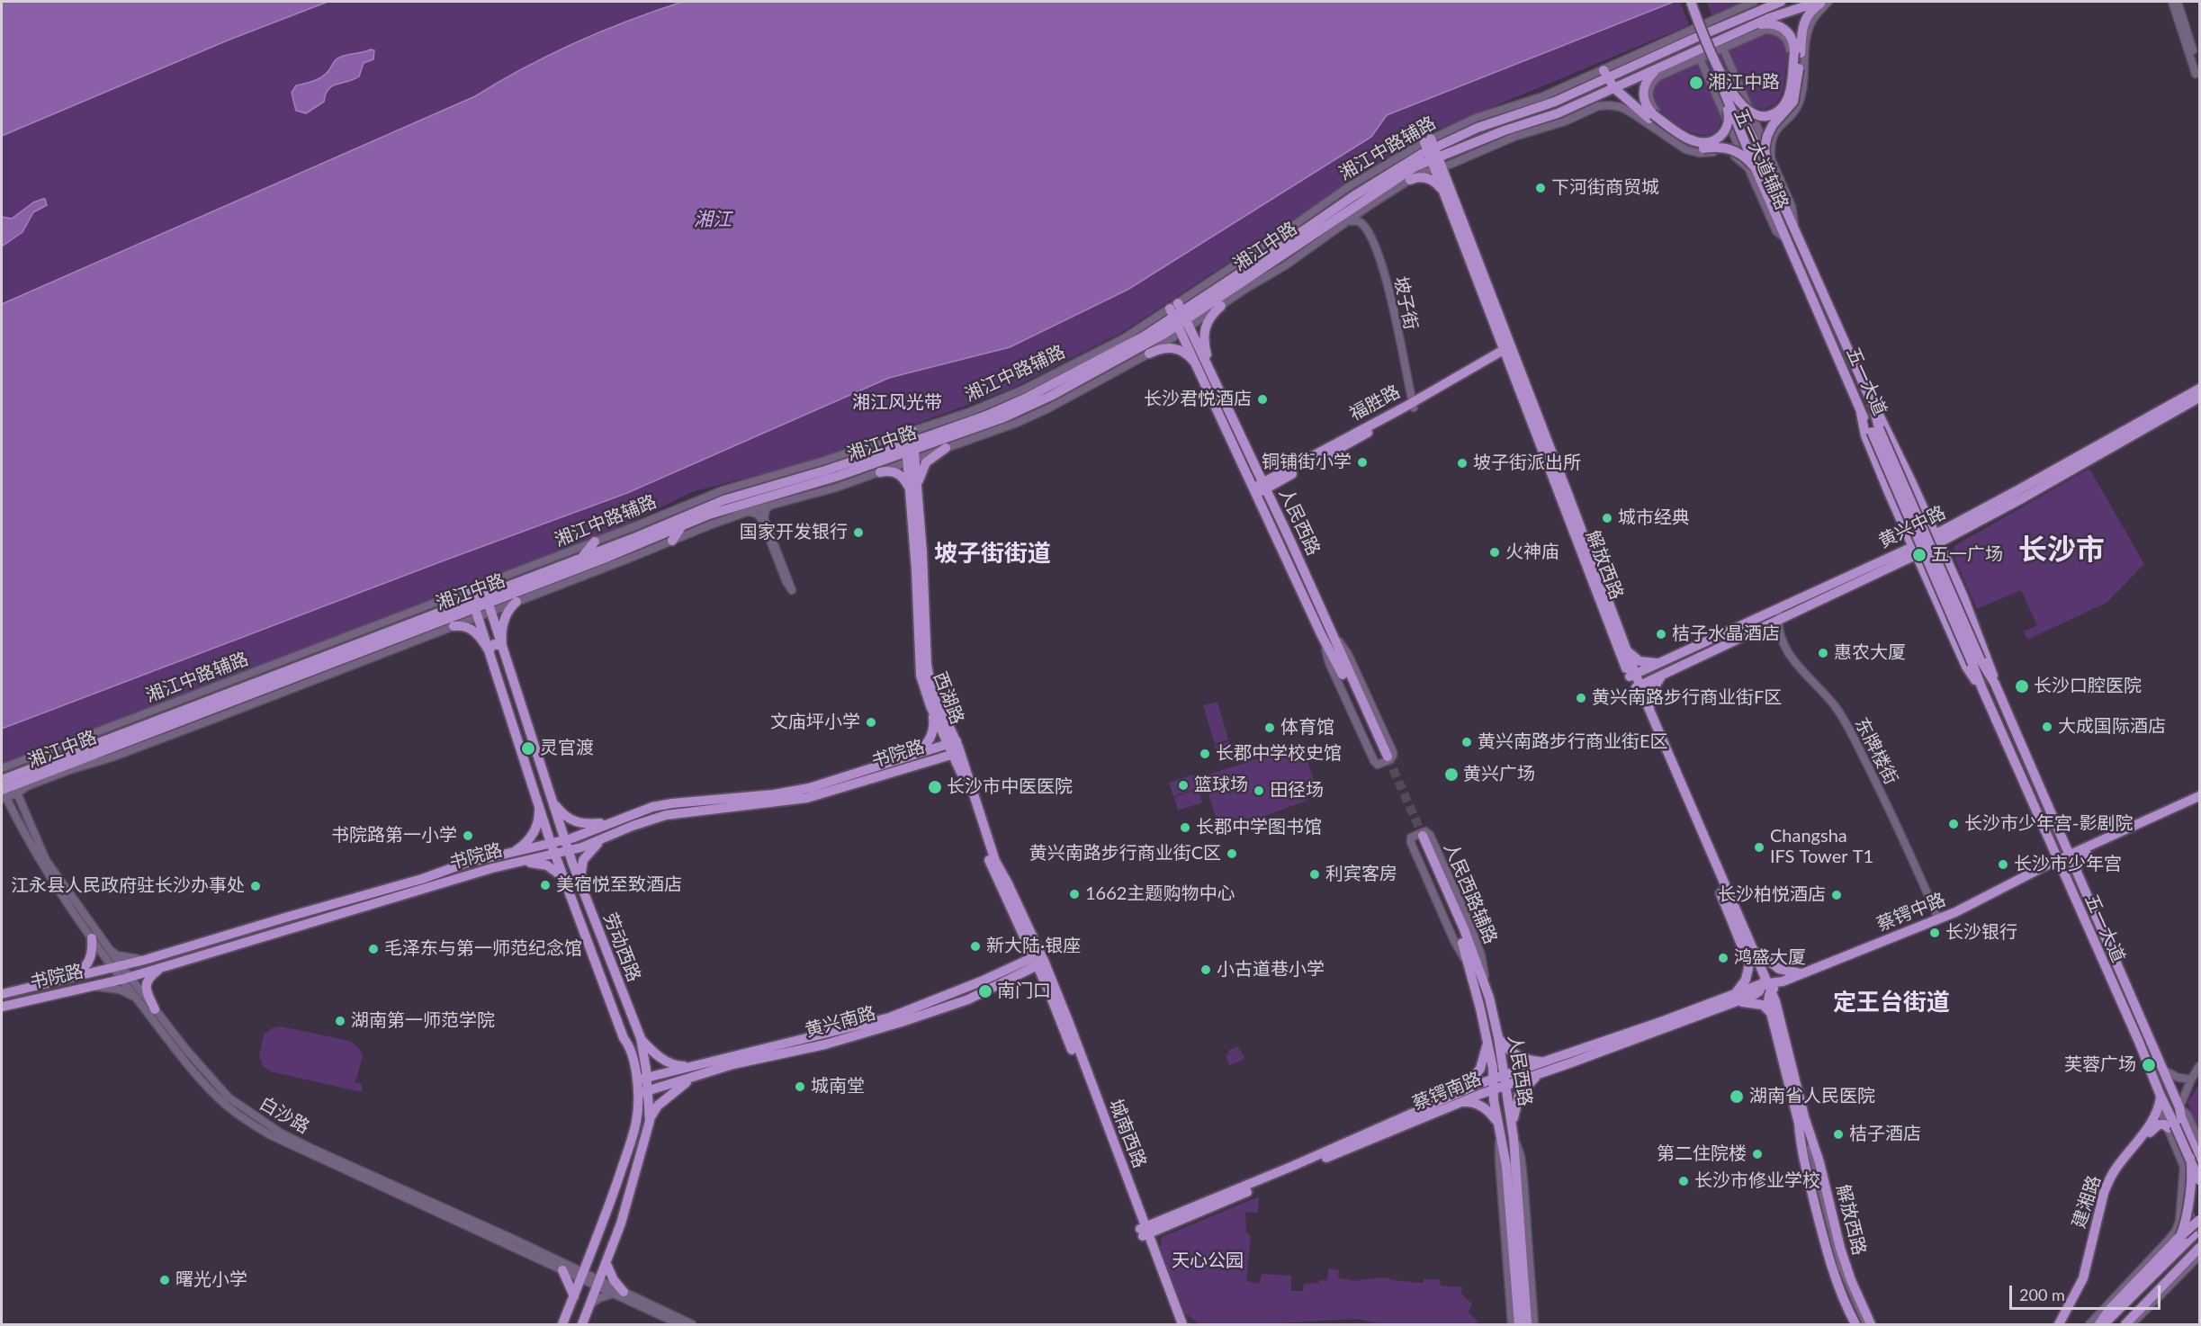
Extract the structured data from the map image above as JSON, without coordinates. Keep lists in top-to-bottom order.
{
  "streets": {
    "main road": [
      "湘江中路",
      "五一大道",
      "福胜路",
      "人民西路",
      "黄兴中路",
      "解放西路",
      "西湖路",
      "书院路",
      "蔡锷中路",
      "劳动西路",
      "黄兴南路",
      "蔡锷南路",
      "城南西路",
      "建湘路"
    ],
    "street": [
      "湘江中路辅路",
      "五一大道辅路",
      "坡子街",
      "东牌楼街",
      "人民西路辅路",
      "白沙路"
    ]
  },
  "crossings": [
    ["湘江中路辅路", "五一大道辅路"],
    ["湘江中路辅路", "湘江中路"],
    ["湘江中路辅路", "坡子街"],
    ["湘江中路辅路", "五一大道"],
    ["湘江中路辅路", "人民西路"],
    ["湘江中路辅路", "解放西路"],
    ["湘江中路辅路", "西湖路"],
    ["湘江中路辅路", "劳动西路"],
    ["湘江中路辅路", "白沙路"],
    ["五一大道辅路", "五一大道"],
    ["湘江中路", "人民西路"],
    ["湘江中路", "解放西路"],
    ["湘江中路", "西湖路"],
    ["湘江中路", "劳动西路"],
    ["湘江中路", "白沙路"],
    ["坡子街", "福胜路"],
    ["五一大道", "黄兴中路"],
    ["五一大道", "蔡锷中路"],
    ["五一大道", "建湘路"],
    ["福胜路", "人民西路"],
    ["福胜路", "解放西路"],
    ["人民西路", "人民西路辅路"],
    ["人民西路", "蔡锷南路"],
    ["黄兴中路", "解放西路"],
    ["黄兴中路", "东牌楼街"],
    ["解放西路", "蔡锷中路"],
    ["解放西路", "蔡锷南路"],
    ["西湖路", "书院路"],
    ["西湖路", "黄兴南路"],
    ["西湖路", "城南西路"],
    ["东牌楼街", "蔡锷中路"],
    ["书院路", "劳动西路"],
    ["书院路", "白沙路"],
    ["蔡锷中路", "蔡锷南路"],
    ["劳动西路", "黄兴南路"],
    ["劳动西路", "白沙路"],
    ["黄兴南路", "城南西路"],
    ["蔡锷南路", "城南西路"]
  ],
  "districts": ["长沙市", "坡子街街道", "定王台街道"],
  "water": ["湘江"],
  "parks": ["湘江风光带", "天心公园"],
  "places": [
    "湘江中路",
    "下河街商贸城",
    "长沙君悦酒店",
    "铜铺街小学",
    "坡子街派出所",
    "城市经典",
    "国家开发银行",
    "火神庙",
    "五一广场",
    "桔子水晶酒店",
    "惠农大厦",
    "长沙口腔医院",
    "黄兴南路步行商业街F区",
    "文庙坪小学",
    "大成国际酒店",
    "体育馆",
    "黄兴南路步行商业街E区",
    "灵官渡",
    "长郡中学校史馆",
    "黄兴广场",
    "篮球场",
    "长沙市中医医院",
    "田径场",
    "长沙市少年宫-影剧院",
    "长郡中学图书馆",
    "书院路第一小学",
    "Changsha IFS Tower T1",
    "黄兴南路步行商业街C区",
    "长沙市少年宫",
    "利宾客房",
    "美宿悦至致酒店",
    "江永县人民政府驻长沙办事处",
    "1662主题购物中心",
    "长沙柏悦酒店",
    "长沙银行",
    "新大陆·银座",
    "毛泽东与第一师范纪念馆",
    "鸿盛大厦",
    "小古道巷小学",
    "南门口",
    "湖南第一师范学院",
    "芙蓉广场",
    "城南堂",
    "湖南省人民医院",
    "桔子酒店",
    "第二住院楼",
    "长沙市修业学校",
    "曙光小学"
  ],
  "scale_bar": "200 m"
}
